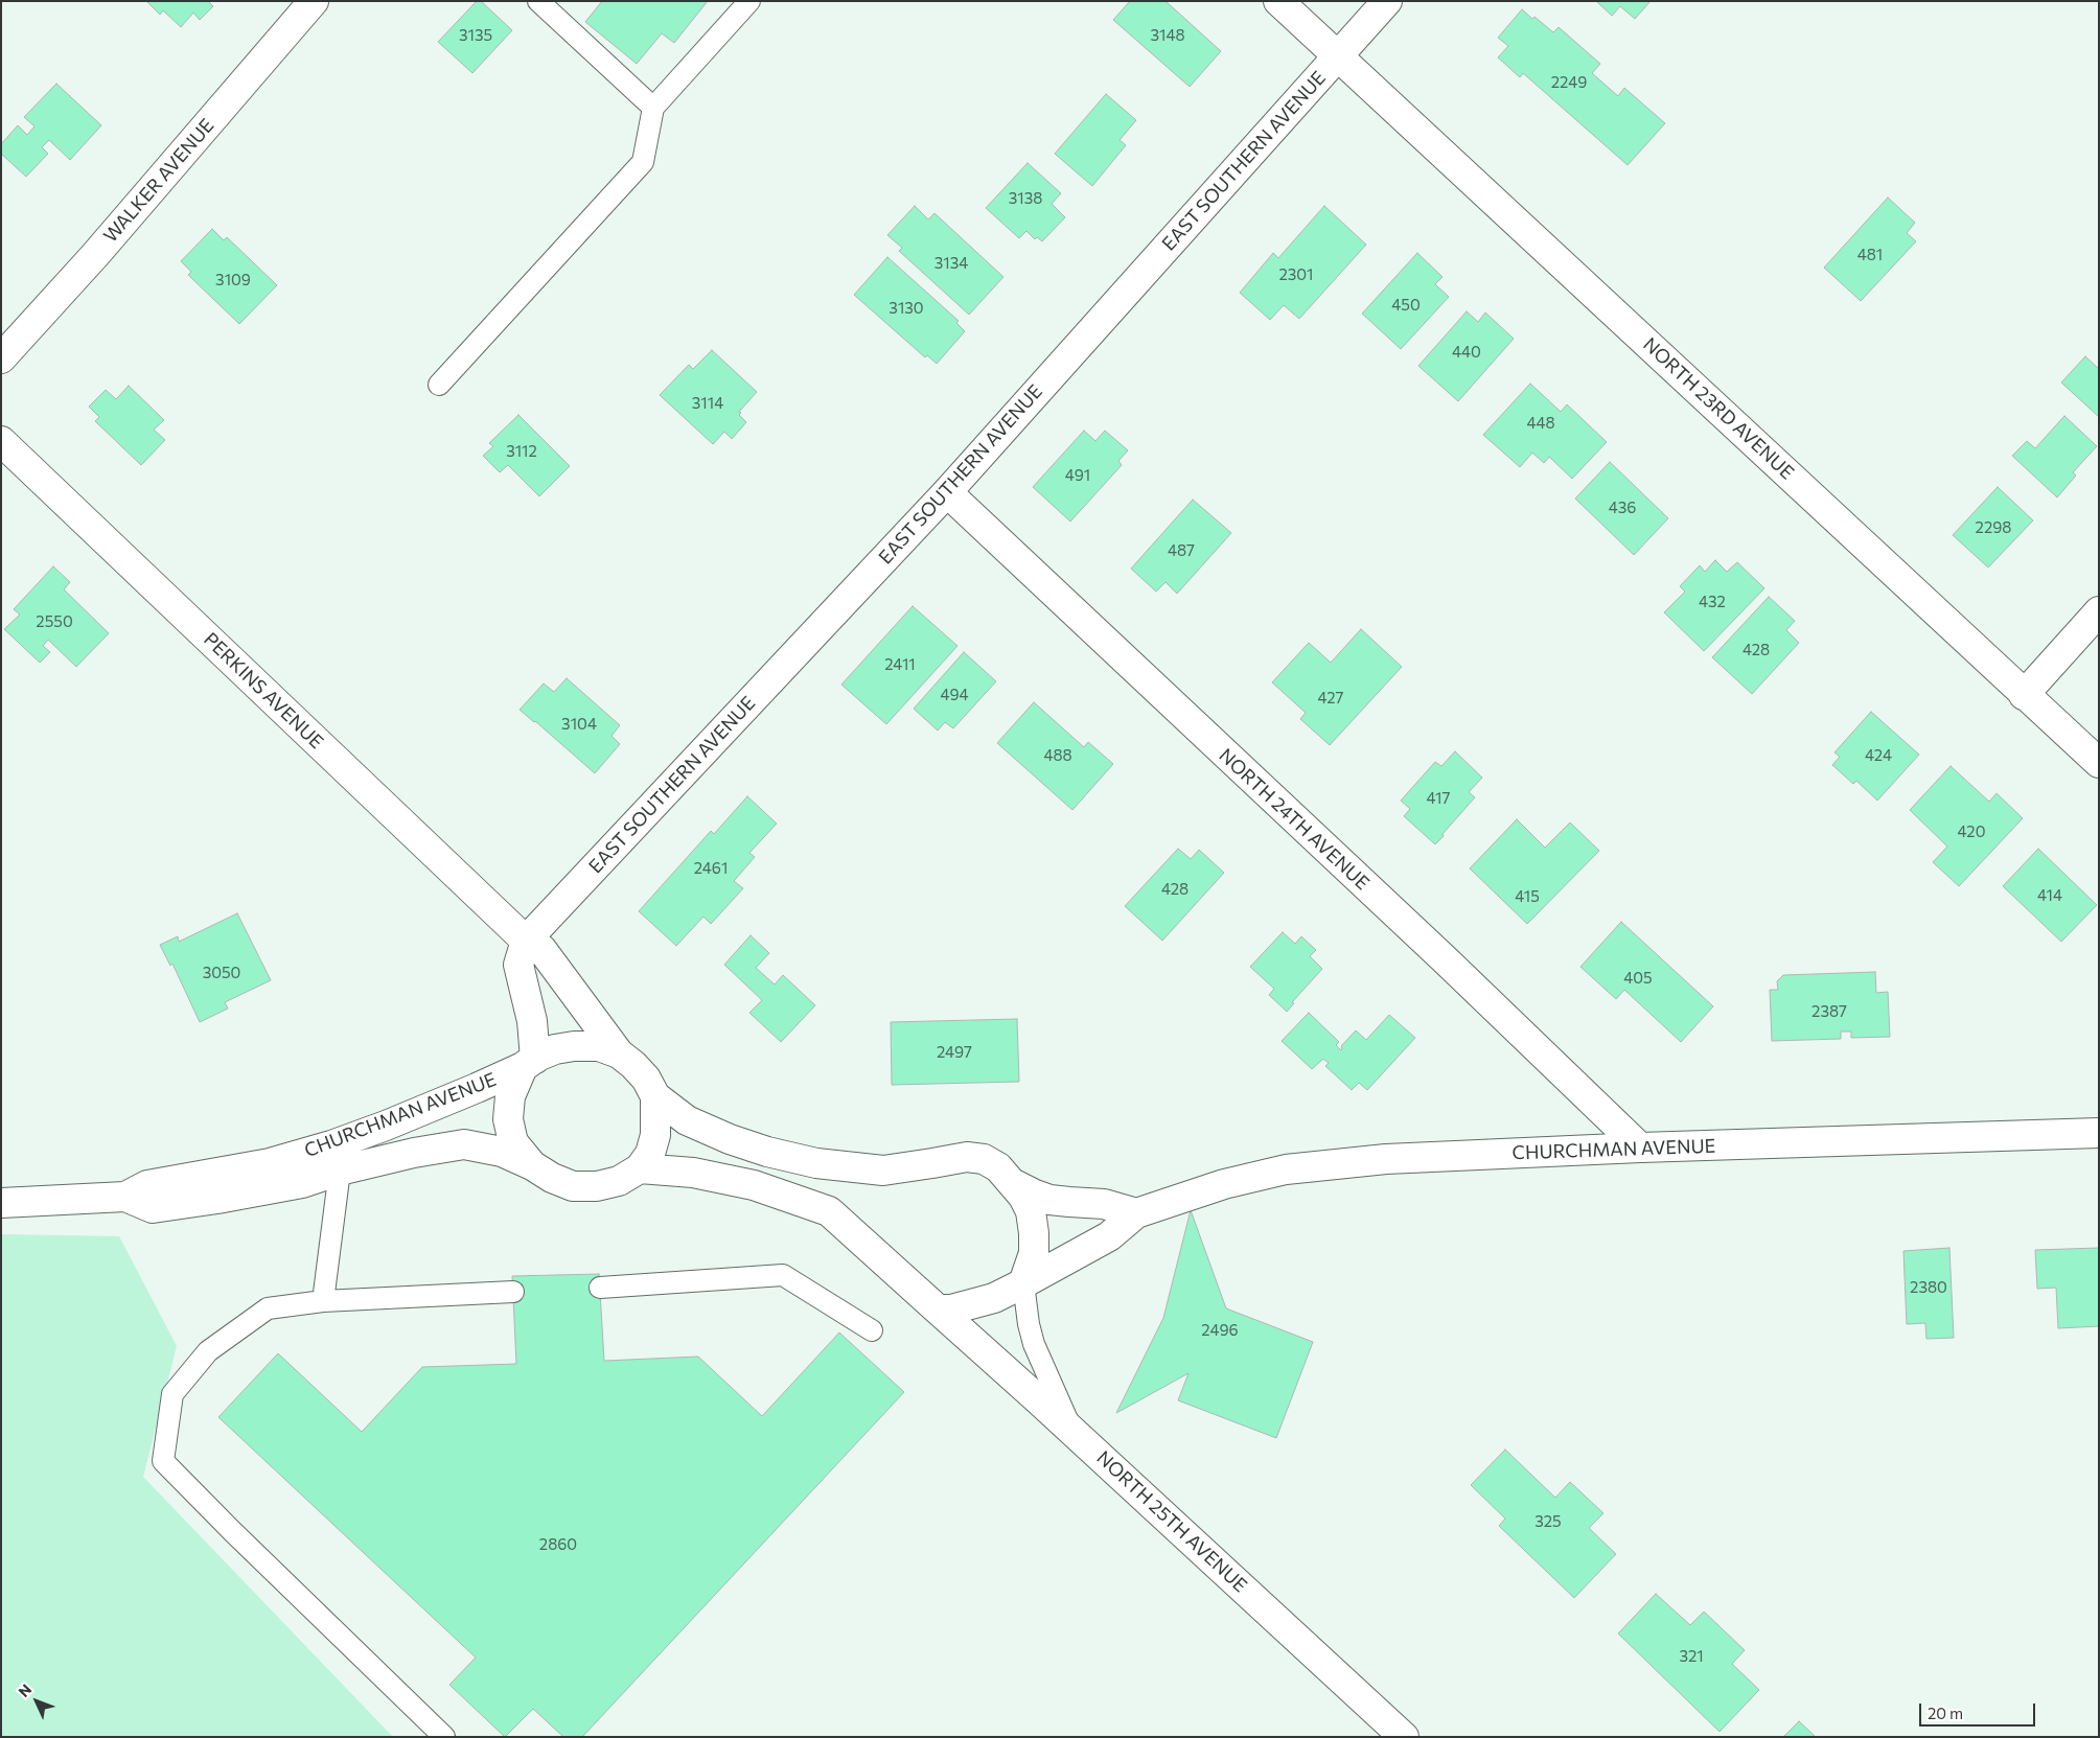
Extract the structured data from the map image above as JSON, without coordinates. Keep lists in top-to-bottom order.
{
  "streets": {
    "street": [
      "EAST SOUTHERN AVENUE",
      "WALKER AVENUE",
      "NORTH 23RD AVENUE",
      "PERKINS AVENUE",
      "NORTH 24TH AVENUE",
      "CHURCHMAN AVENUE",
      "NORTH 25TH AVENUE"
    ]
  },
  "crossings": [
    ["EAST SOUTHERN AVENUE", "NORTH 23RD AVENUE"],
    ["EAST SOUTHERN AVENUE", "PERKINS AVENUE"],
    ["EAST SOUTHERN AVENUE", "NORTH 24TH AVENUE"],
    ["PERKINS AVENUE", "CHURCHMAN AVENUE"],
    ["NORTH 24TH AVENUE", "CHURCHMAN AVENUE"],
    ["CHURCHMAN AVENUE", "NORTH 25TH AVENUE"]
  ],
  "house_numbers": [
    "3135",
    "3148",
    "2249",
    "3138",
    "481",
    "3134",
    "2301",
    "3109",
    "450",
    "3130",
    "440",
    "3114",
    "448",
    "3112",
    "491",
    "436",
    "2298",
    "487",
    "432",
    "2550",
    "428",
    "2411",
    "494",
    "427",
    "3104",
    "488",
    "424",
    "417",
    "420",
    "2461",
    "428",
    "414",
    "415",
    "3050",
    "405",
    "2387",
    "2497",
    "2380",
    "2496",
    "325",
    "2860",
    "321"
  ],
  "scale_bar": "20 m",
  "north": "top left"
}
